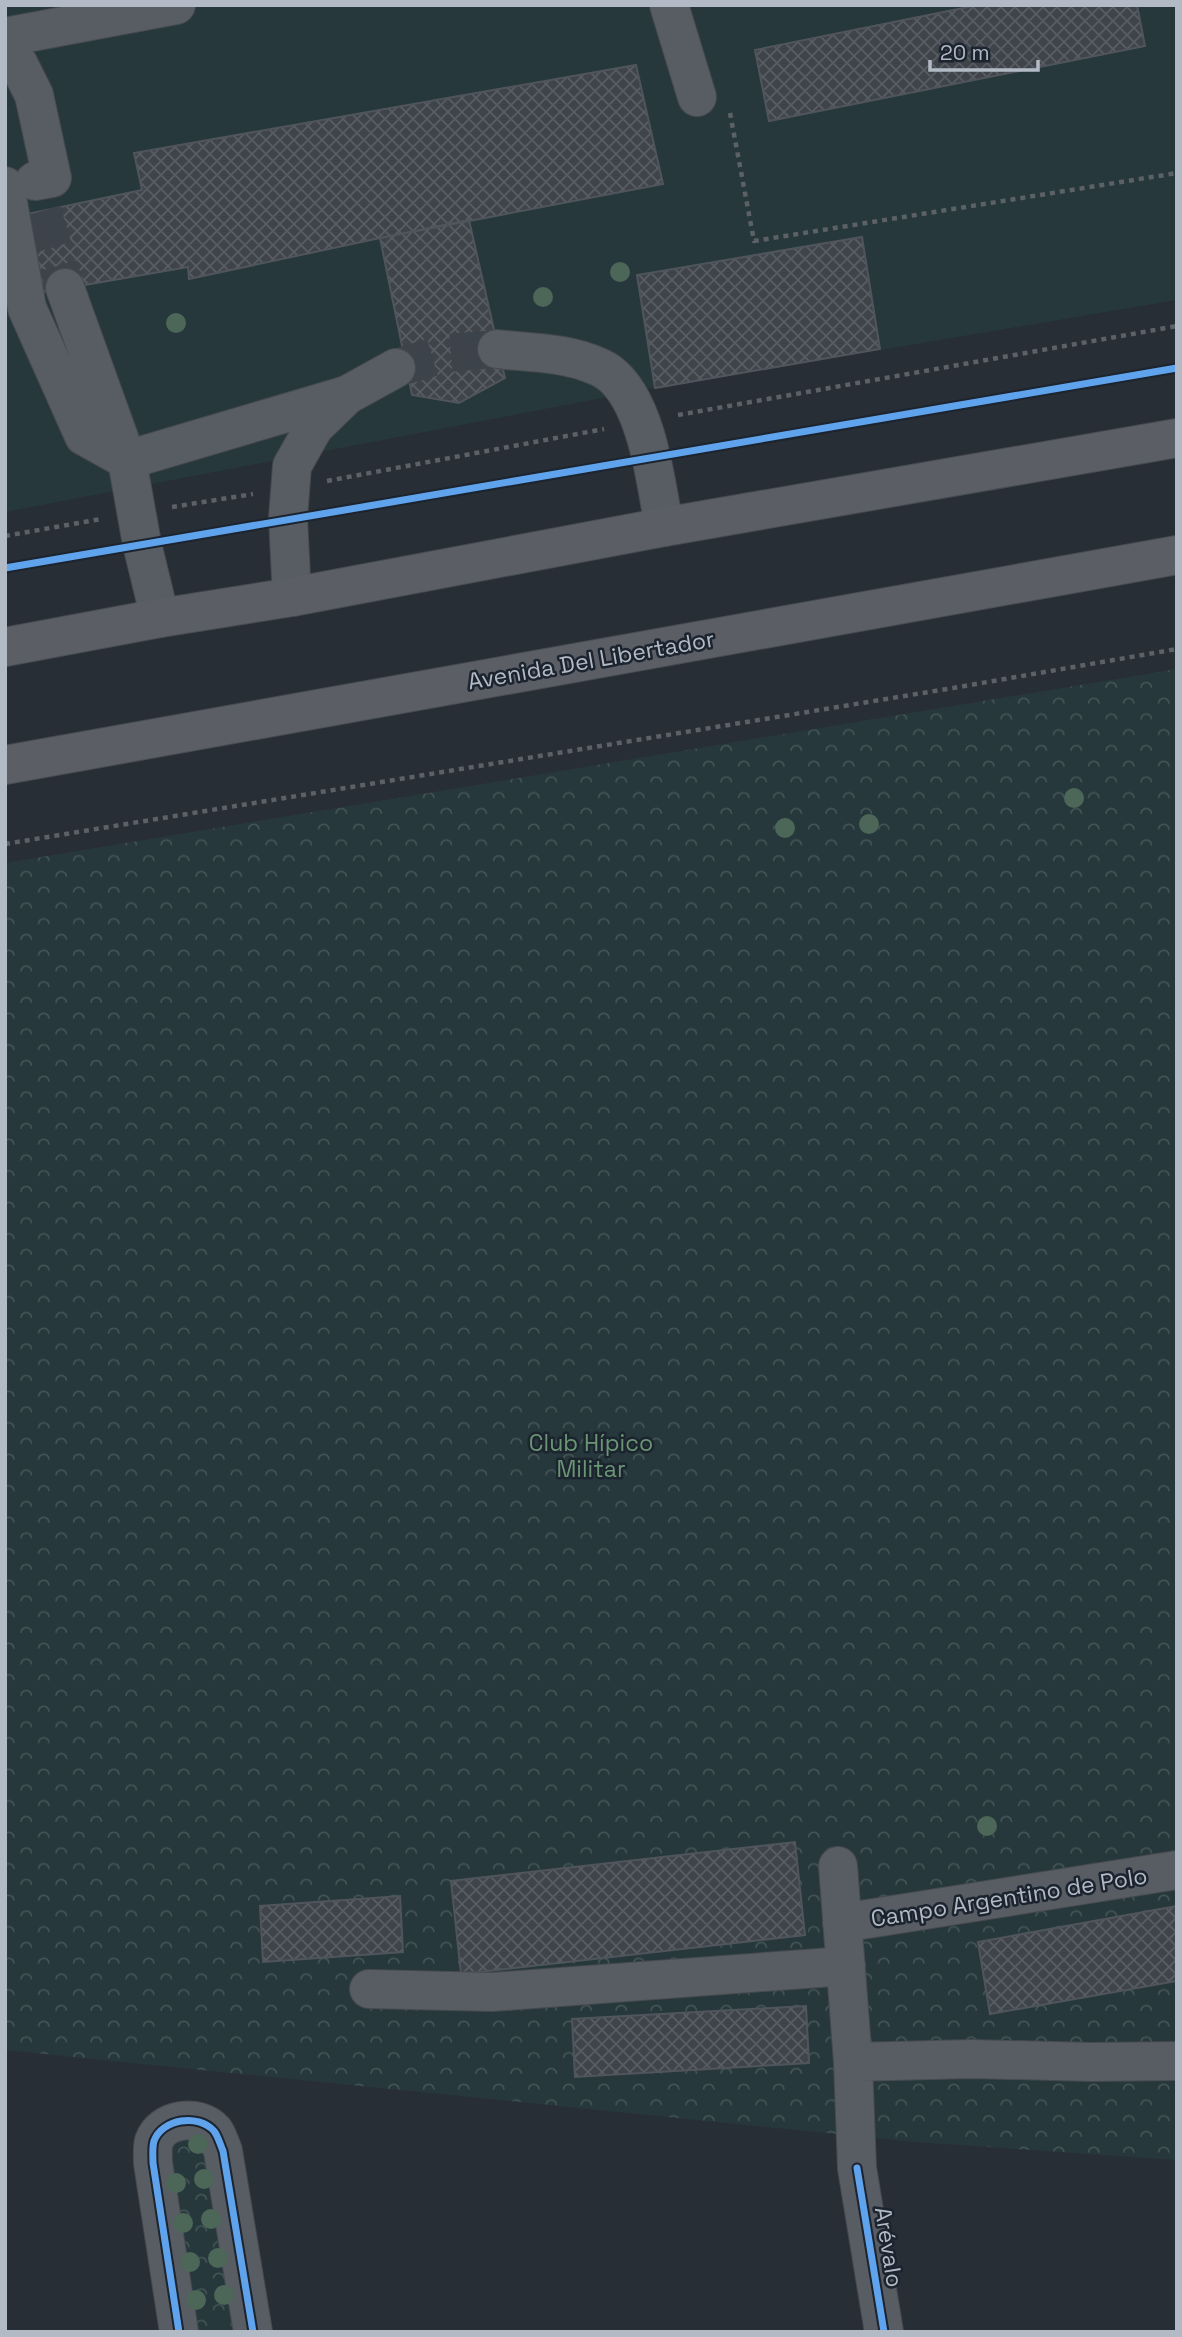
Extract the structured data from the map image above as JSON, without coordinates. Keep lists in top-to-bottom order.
{
  "streets": {
    "main road": ["Avenida Del Libertador"],
    "street": ["Campo Argentino de Polo", "Arévalo"]
  },
  "crossings": [
    ["Campo Argentino de Polo", "Arévalo"]
  ],
  "parks": ["Club Hípico Militar"],
  "scale_bar": "20 m"
}
